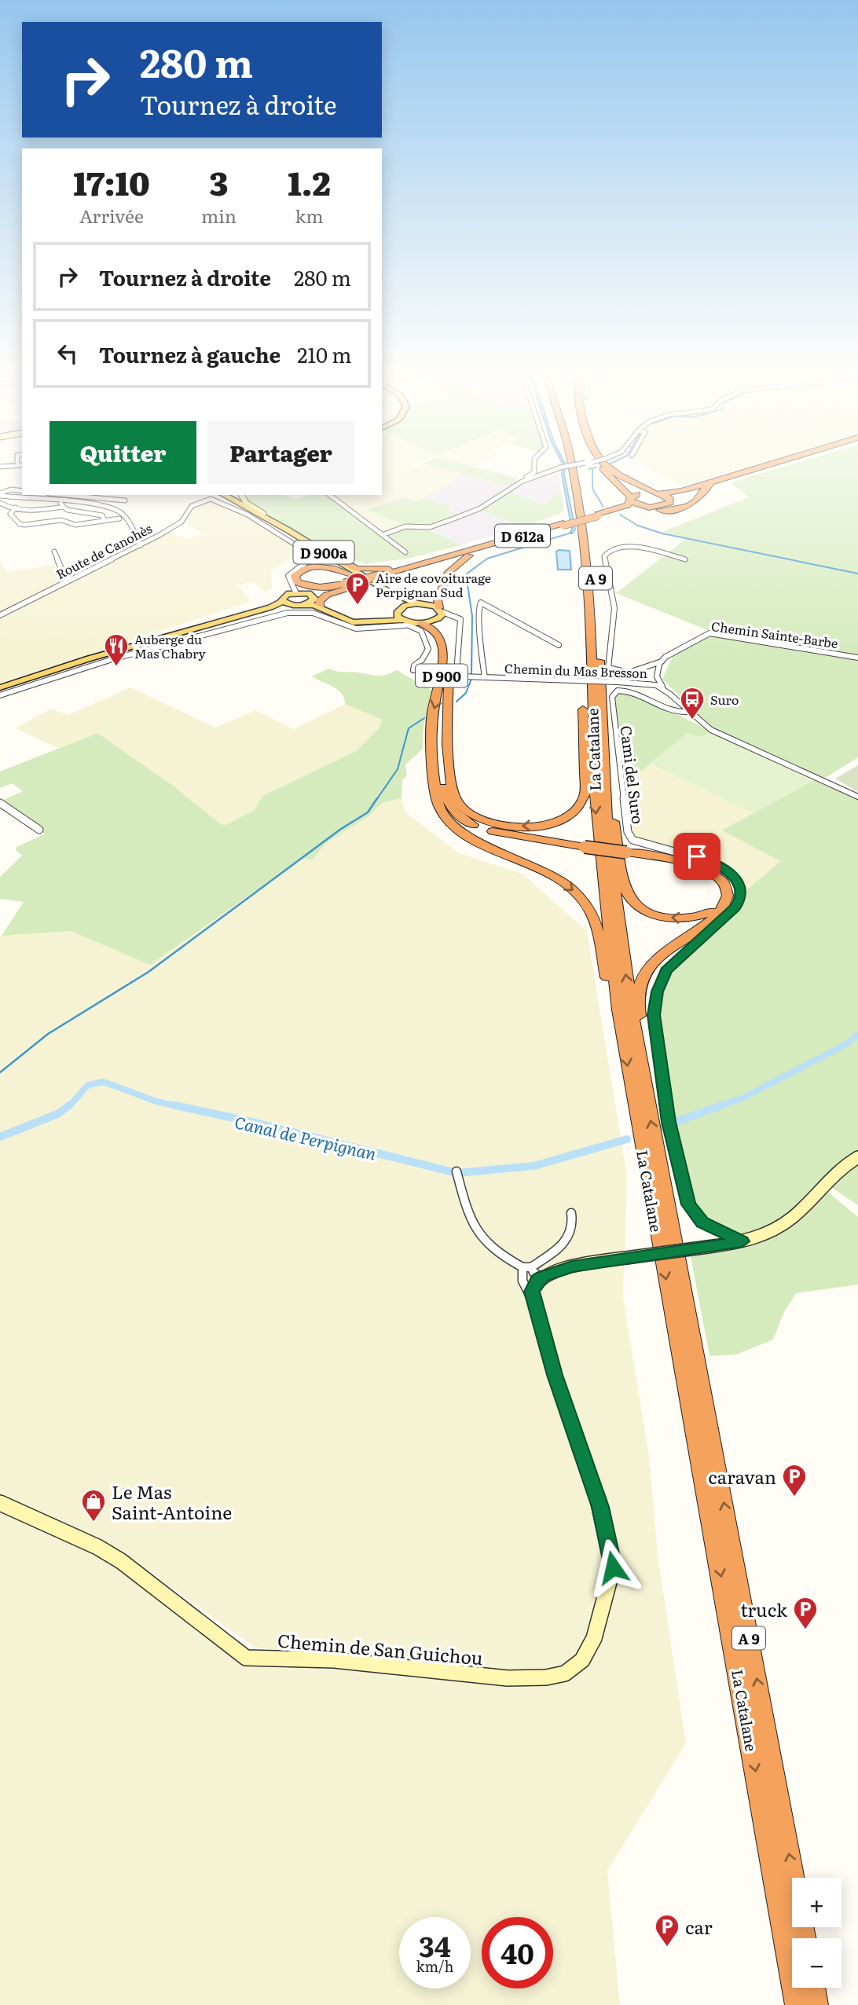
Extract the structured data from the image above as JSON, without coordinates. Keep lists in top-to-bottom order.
{
  "streets": {
    "highway": [
      "D 612a",
      "D 900a",
      "A 9",
      "D 900",
      "La Catalane"
    ],
    "street": [
      "Route de Canohès",
      "Chemin Sainte-Barbe",
      "Chemin du Mas Bresson",
      "Cami del Suro",
      "Chemin de San Guichou"
    ]
  },
  "crossings": [
    ["D 612a", "D 900a"],
    ["Chemin du Mas Bresson", "D 900"],
    ["Chemin du Mas Bresson", "Cami del Suro"]
  ],
  "water": ["Canal de Perpignan"],
  "places": {
    "parking": [
      "Aire de covoiturage Perpignan Sud",
      "caravan",
      "truck",
      "car"
    ],
    "restaurant": ["Auberge du Mas Chabry"],
    "bus stop": ["Suro"],
    "shop": ["Le Mas Saint-Antoine"]
  },
  "page": {
    "turn": ["280 m", "Tournez à droite"],
    "eta": [
      "17:10",
      "Arrivée",
      "3",
      "min",
      "1.2",
      "km"
    ],
    "list": [
      {
        "name": "Tournez à droite",
        "value": "280 m"
      },
      {
        "name": "Tournez à gauche",
        "value": "210 m"
      }
    ],
    "buttons": ["Quitter", "Partager"],
    "map_buttons": ["+", "−"],
    "speed": "34 km/h",
    "limit": "40"
  }
}
